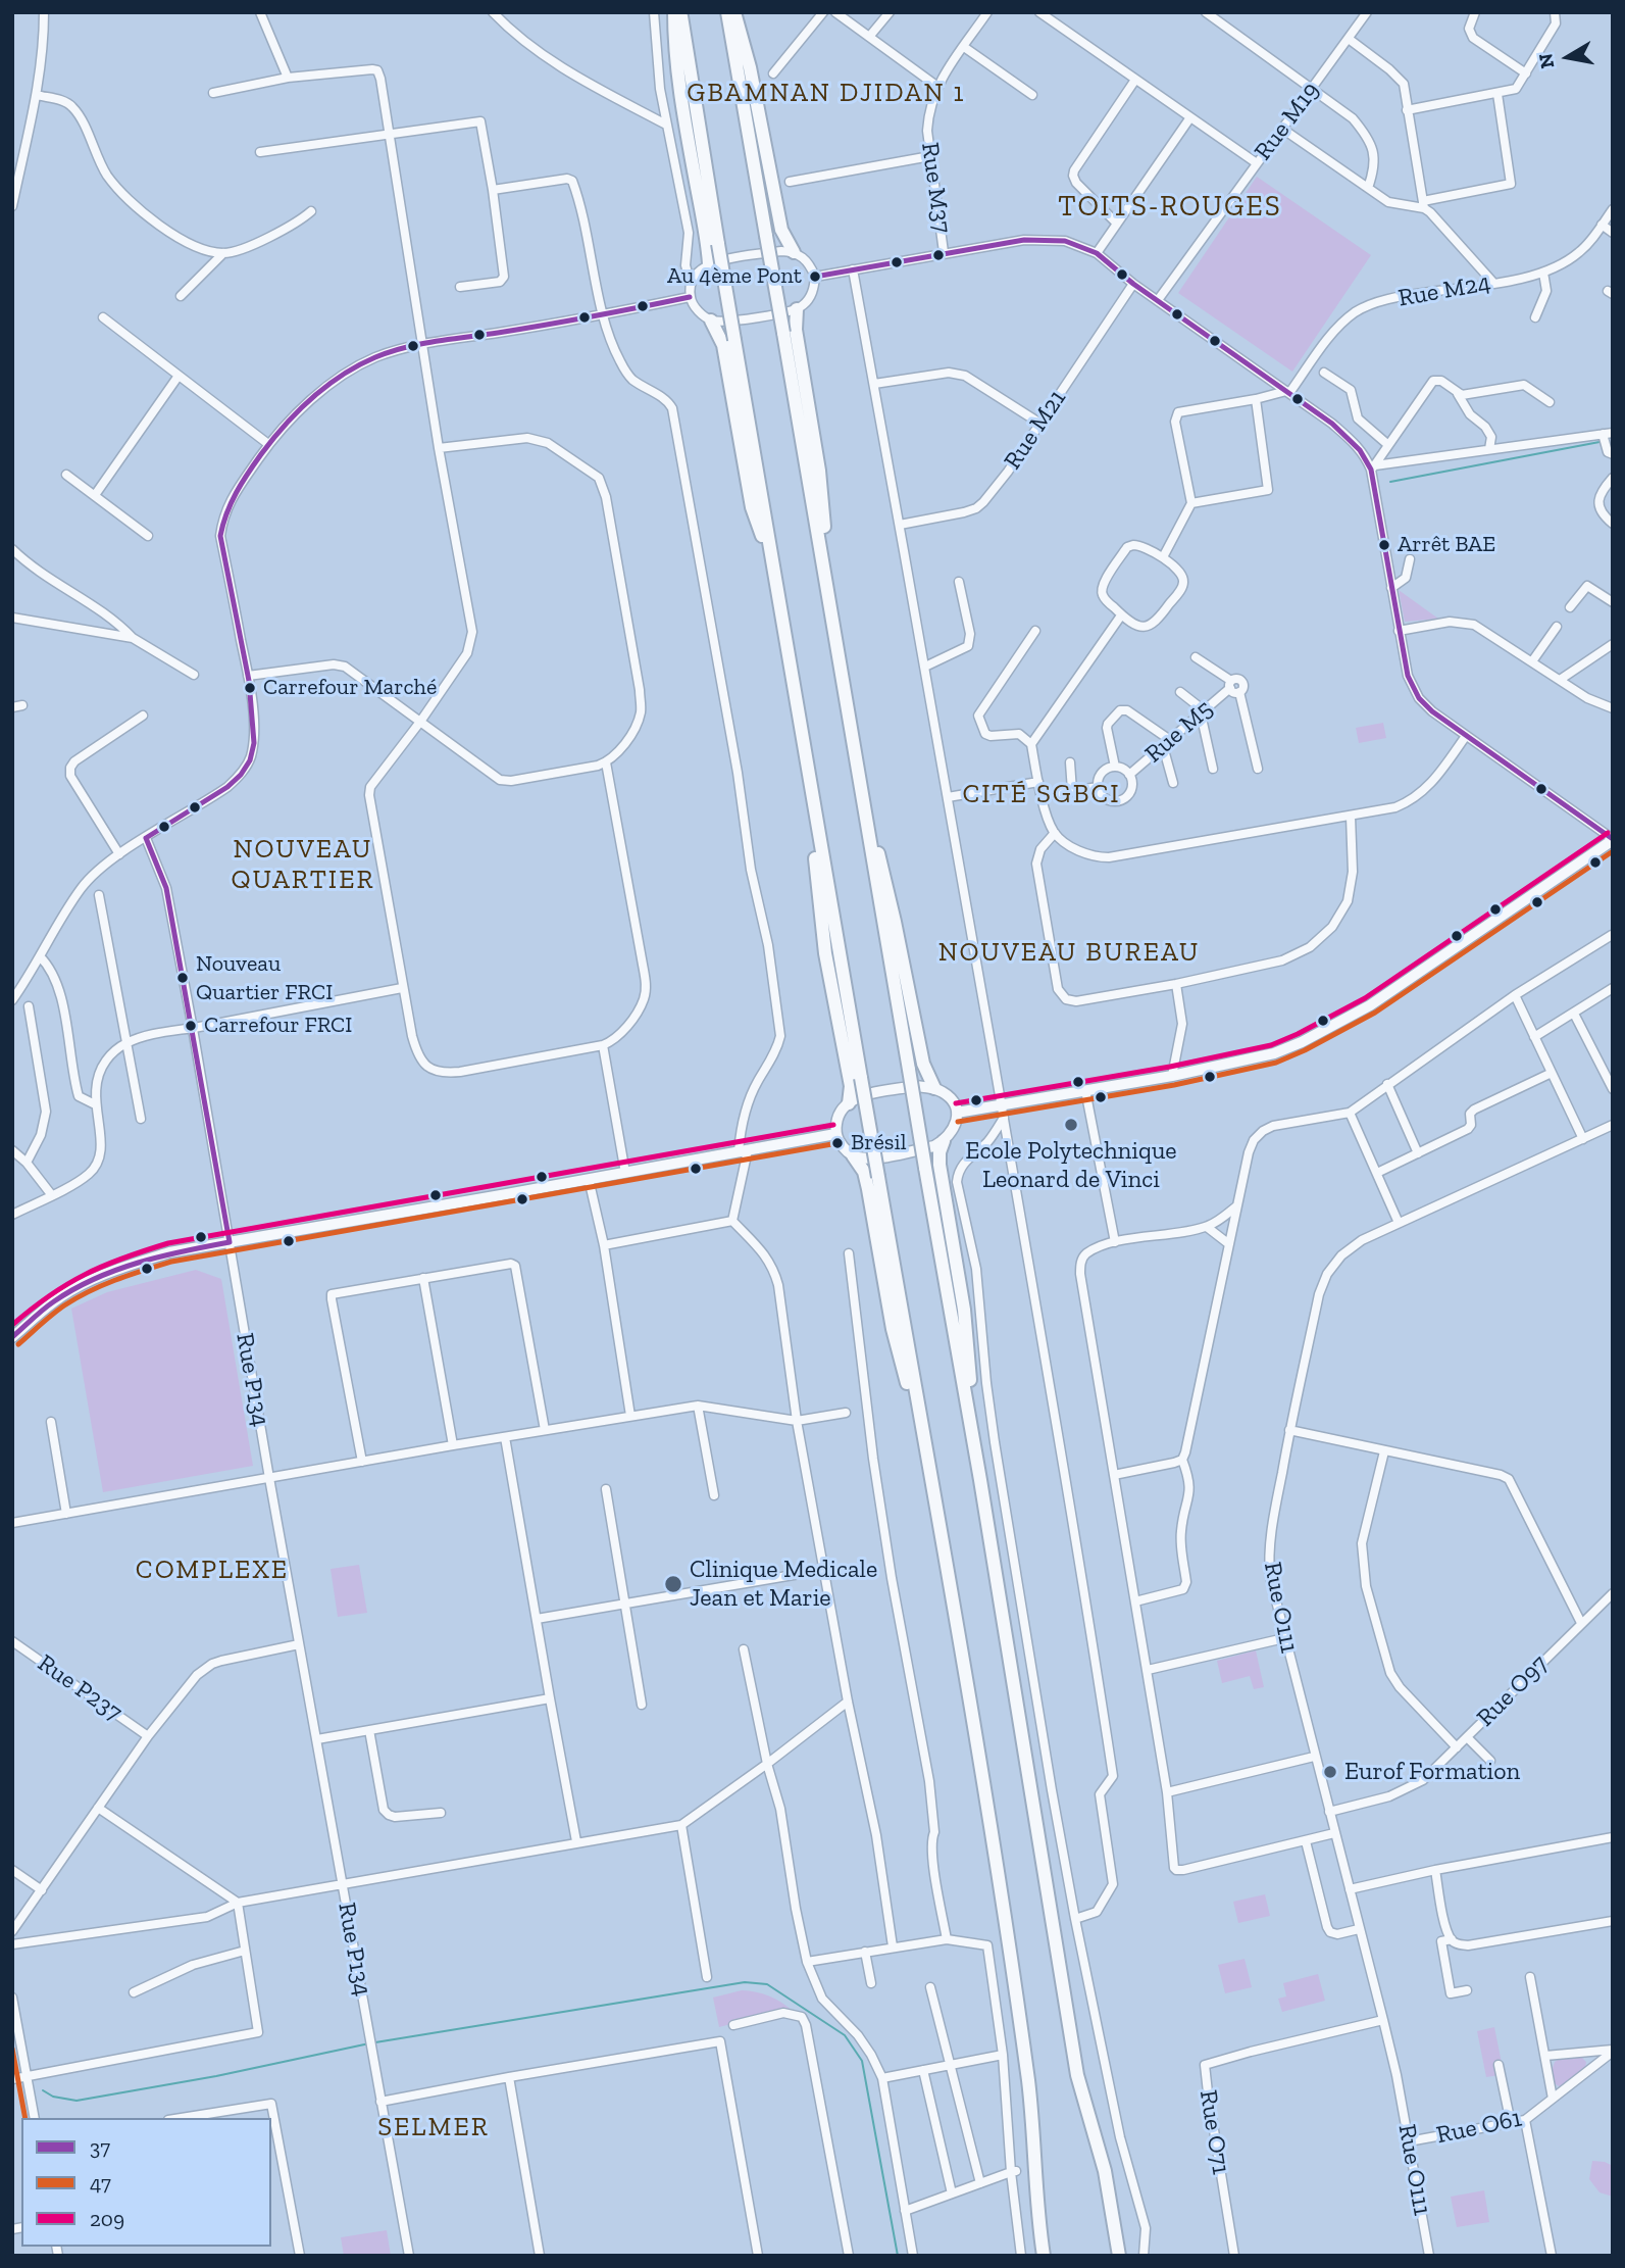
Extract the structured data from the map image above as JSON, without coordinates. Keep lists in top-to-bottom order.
{
  "streets": {
    "street": [
      "Rue M19",
      "Rue M37",
      "Rue M24",
      "Rue M21",
      "Rue M5",
      "Rue P134",
      "Rue O111",
      "Rue P237",
      "Rue O97",
      "Rue O61",
      "Rue O71"
    ]
  },
  "crossings": [
    ["Rue O111", "Rue O97"],
    ["Rue O111", "Rue O61"],
    ["Rue O111", "Rue O71"]
  ],
  "districts": [
    "GBAMNAN DJIDAN 1",
    "TOITS-ROUGES",
    "CITÉ SGBCI",
    "NOUVEAU QUARTIER",
    "NOUVEAU BUREAU",
    "COMPLEXE",
    "SELMER"
  ],
  "places": [
    "Au 4ème Pont",
    "Arrêt BAE",
    "Carrefour Marché",
    "Nouveau Quartier FRCI",
    "Carrefour FRCI",
    "Ecole Polytechnique Leonard de Vinci",
    "Brésil",
    "Clinique Medicale Jean et Marie",
    "Eurof Formation"
  ],
  "lines": ["transit line 37", "transit line 209", "transit line 47"],
  "legend": ["37", "47", "209"],
  "north": "left"
}
